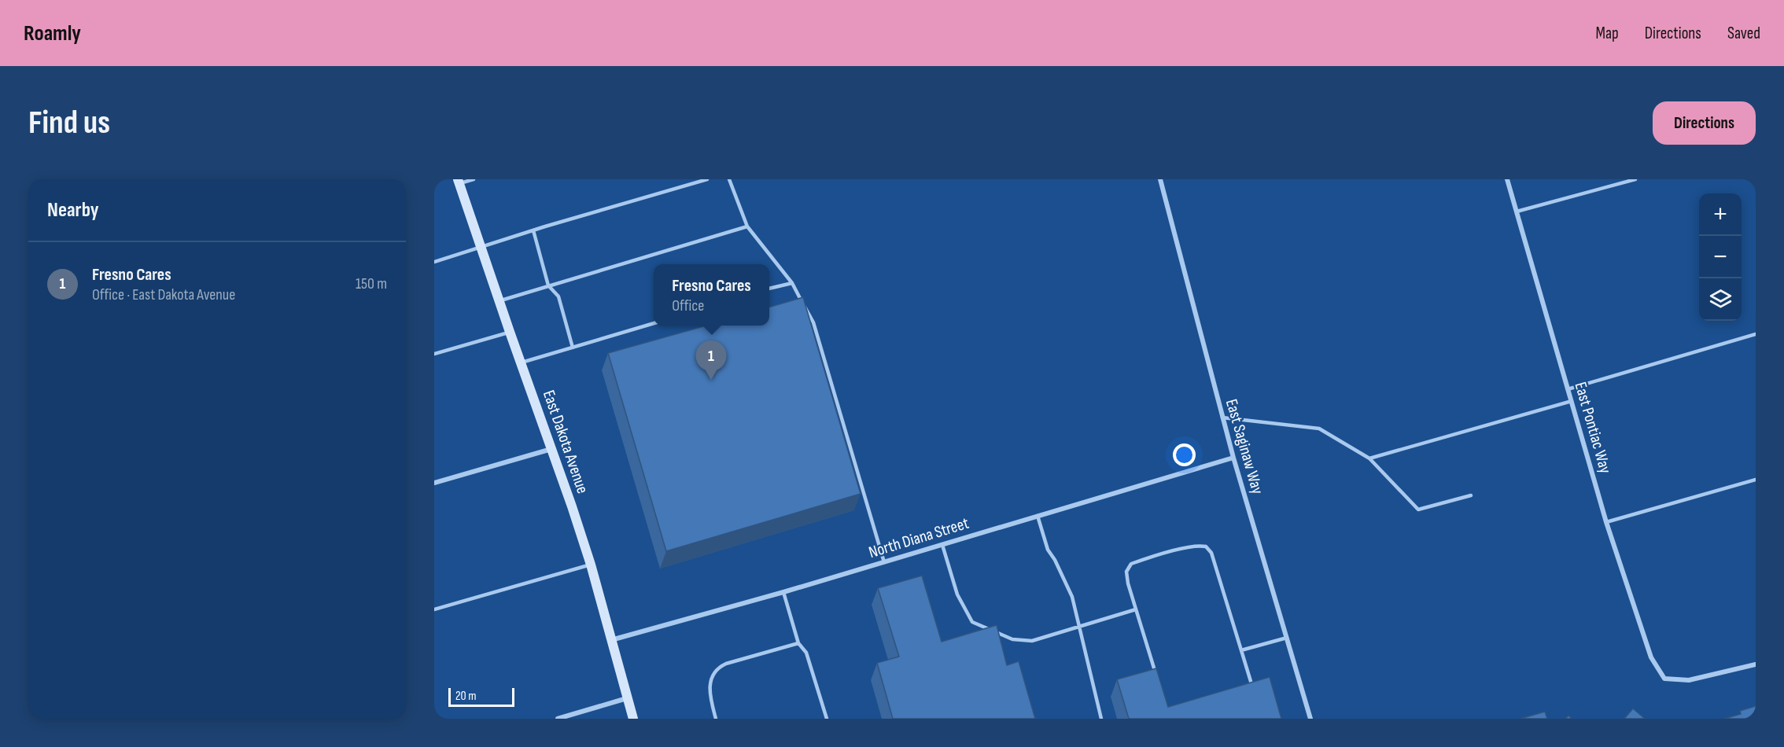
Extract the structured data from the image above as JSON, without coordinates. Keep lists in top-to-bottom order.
{
  "streets": {
    "street": [
      "East Pontiac Way",
      "East Dakota Avenue",
      "East Saginaw Way",
      "North Diana Street"
    ]
  },
  "crossings": [
    ["East Dakota Avenue", "North Diana Street"],
    ["East Saginaw Way", "North Diana Street"]
  ],
  "scale_bar": "20 m",
  "page": {
    "header": "Roamly",
    "nav": ["Map", "Directions", "Saved"],
    "buttons": "Directions",
    "title": "Find us",
    "heading": "Nearby",
    "map_buttons": ["+", "−"],
    "list": [
      {
        "mark": "1",
        "name": "Fresno Cares",
        "note": "Office · East Dakota Avenue",
        "value": "150 m"
      }
    ],
    "popup": ["Fresno Cares", "Office"],
    "pins": "1",
    "scale": "20 m"
  }
}
